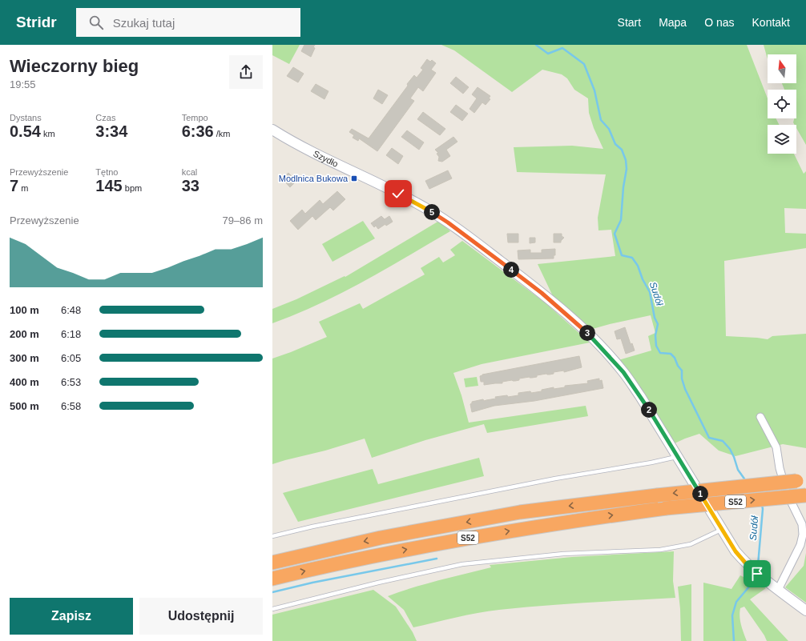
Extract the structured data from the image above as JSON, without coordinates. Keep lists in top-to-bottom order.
{
  "streets": {
    "highway": ["S52"],
    "street": ["Szydło"]
  },
  "water": ["Sudół"],
  "places": {
    "transit": ["Modlnica Bukowa"]
  },
  "north": "top",
  "page": {
    "header": "Stridr",
    "search": "Szukaj tutaj",
    "nav": [
      "Start",
      "Mapa",
      "O nas",
      "Kontakt"
    ],
    "heading": ["Wieczorny bieg", "19:55"],
    "stats": [
      ["Dystans", "0.54 km"],
      ["Czas", "3:34"],
      ["Tempo", "6:36 /km"],
      ["Przewyższenie", "7 m"],
      ["Tętno", "145 bpm"],
      ["kcal", "33"]
    ],
    "pins": [
      "5",
      "4",
      "3",
      "2",
      "1"
    ],
    "chart": ["Przewyższenie", "79–86 m"],
    "list": [
      {
        "name": "100 m",
        "note": "6:48"
      },
      {
        "name": "200 m",
        "note": "6:18"
      },
      {
        "name": "300 m",
        "note": "6:05"
      },
      {
        "name": "400 m",
        "note": "6:53"
      },
      {
        "name": "500 m",
        "note": "6:58"
      }
    ],
    "buttons": ["Zapisz", "Udostępnij"]
  }
}
